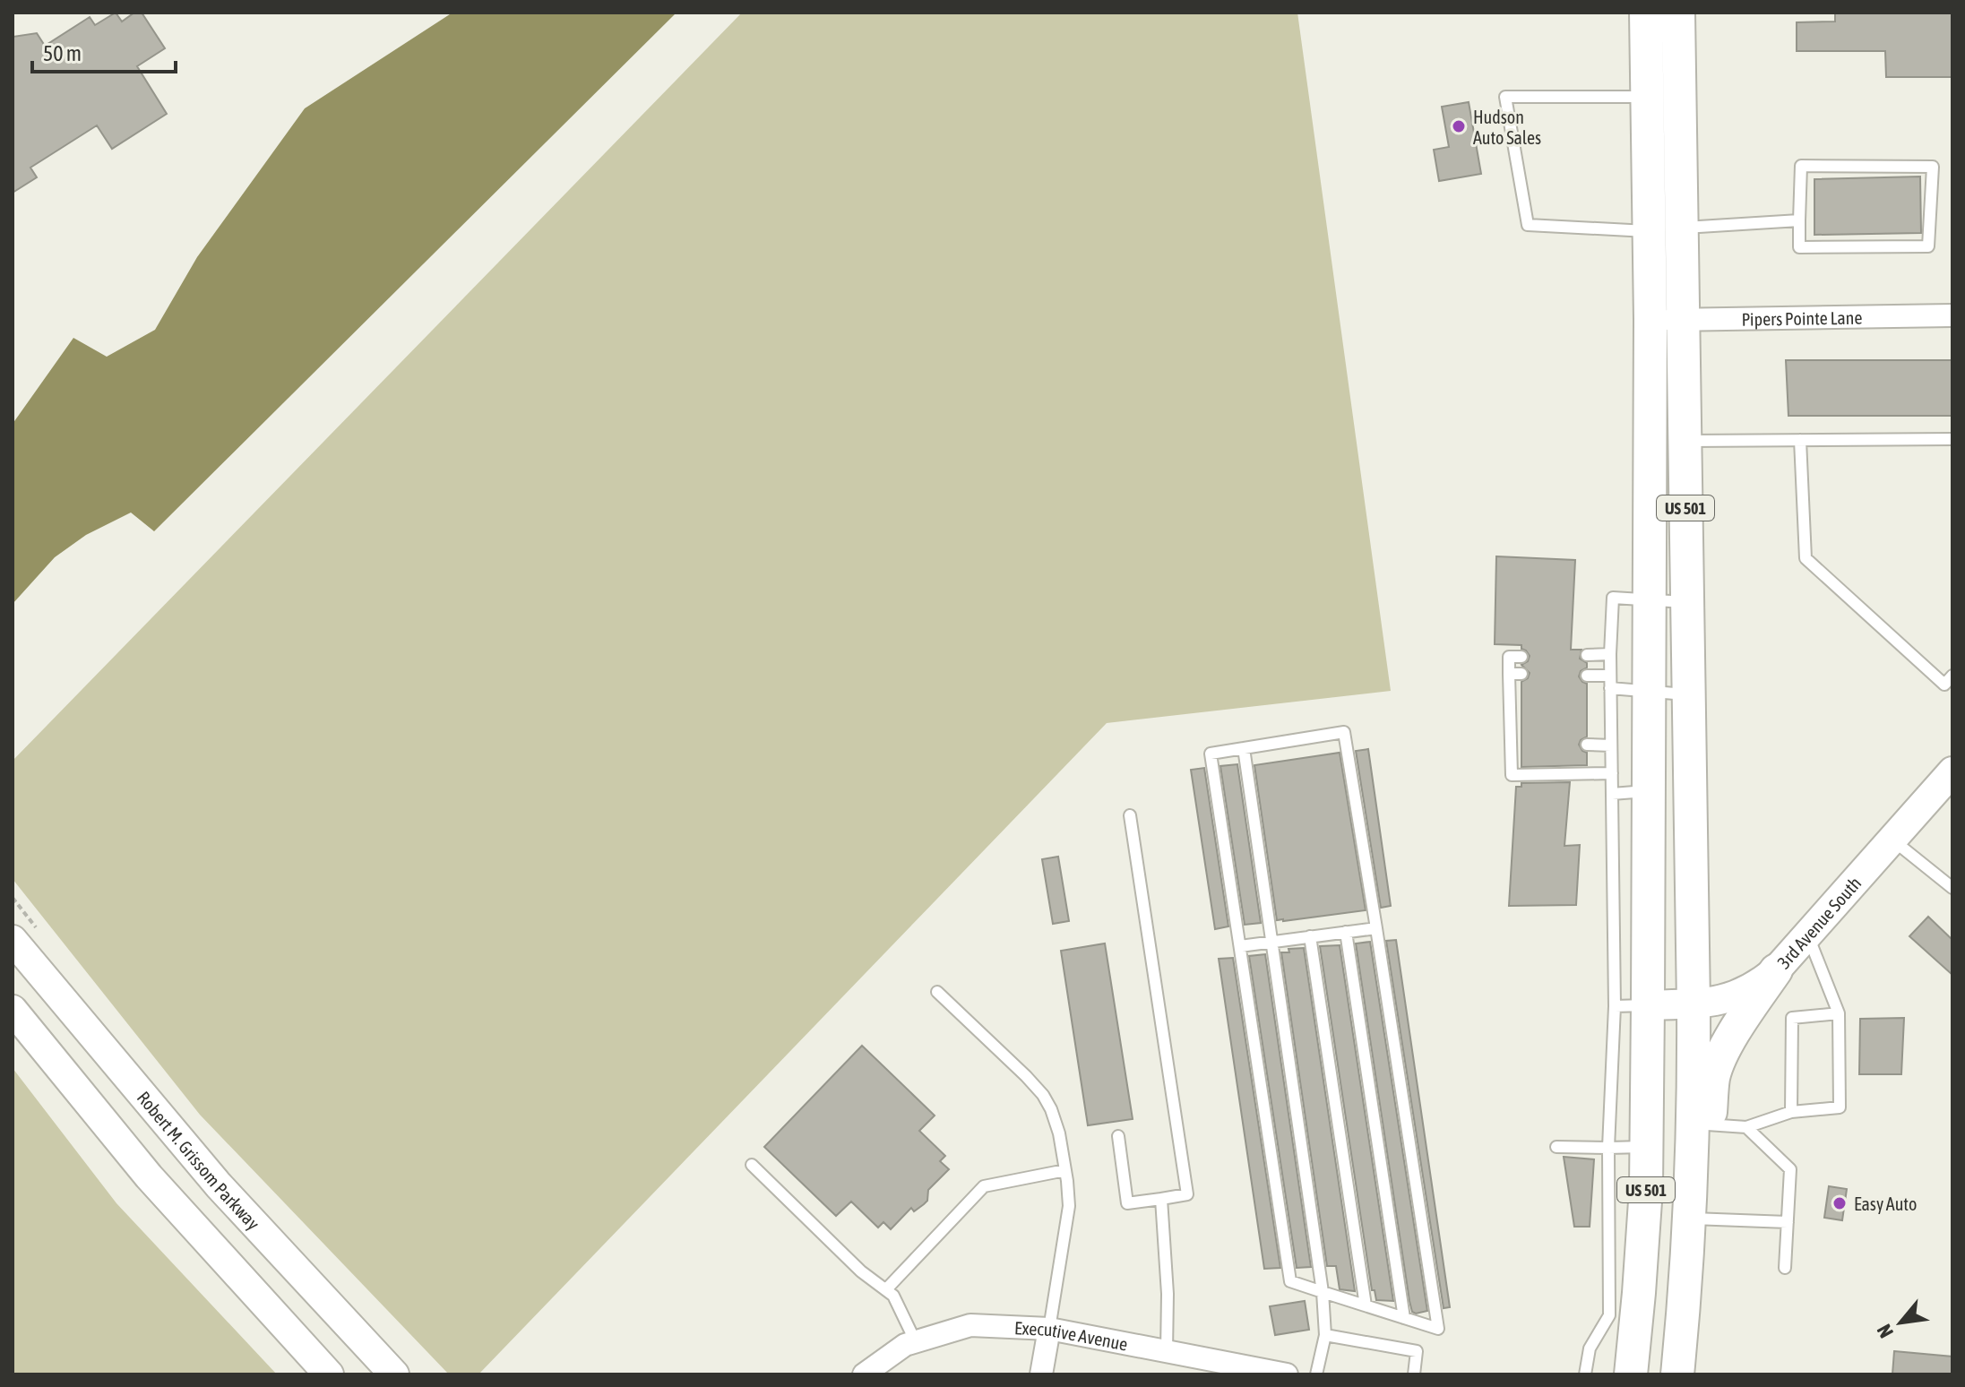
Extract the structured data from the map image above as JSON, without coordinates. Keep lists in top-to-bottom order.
{
  "streets": {
    "main road": ["US 501", "3rd Avenue South", "Robert M. Grissom Parkway"],
    "street": ["Pipers Pointe Lane", "Executive Avenue"]
  },
  "crossings": [
    ["Pipers Pointe Lane", "US 501"],
    ["US 501", "3rd Avenue South"]
  ],
  "places": ["Hudson Auto Sales", "Easy Auto"],
  "scale_bar": "50 m",
  "north": "bottom left"
}
